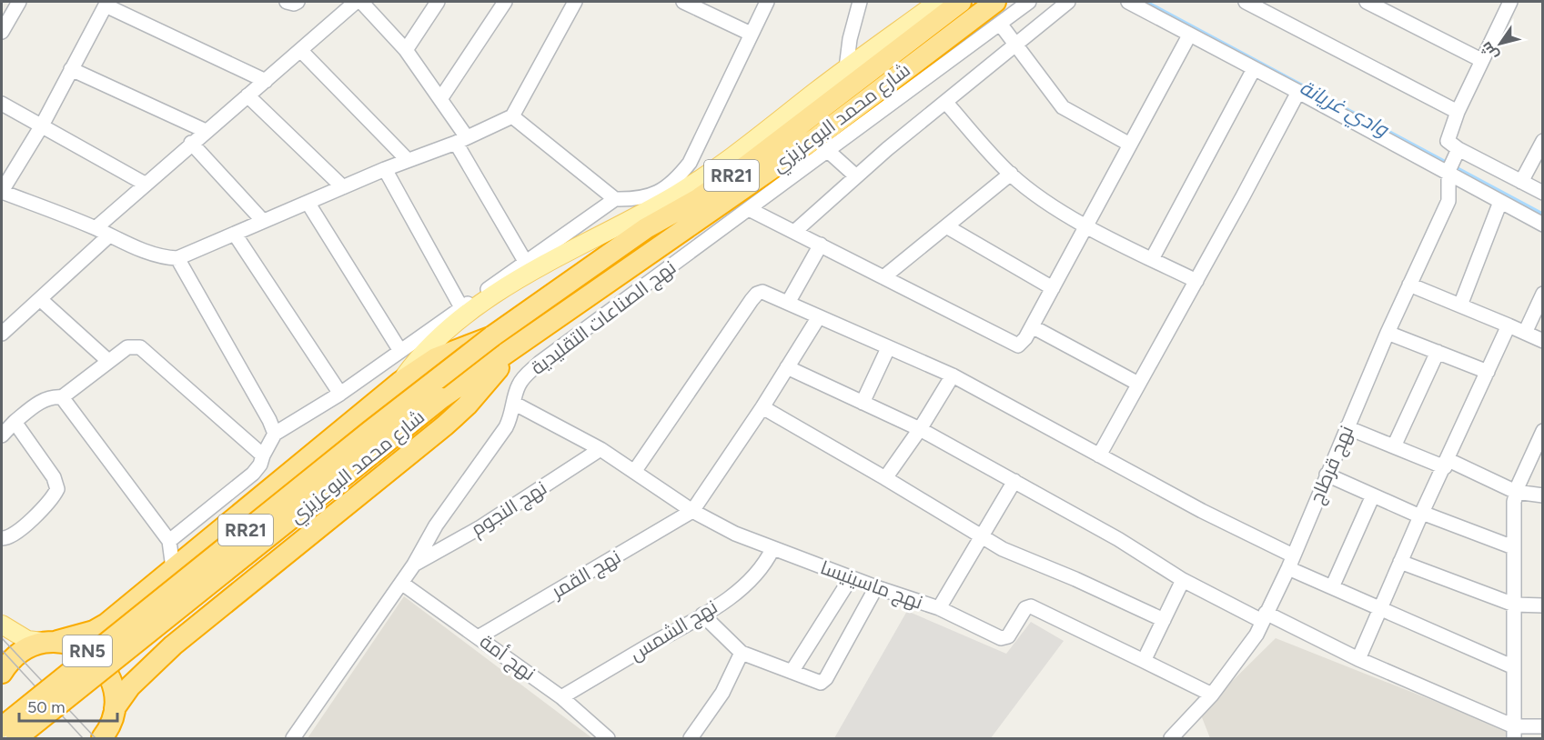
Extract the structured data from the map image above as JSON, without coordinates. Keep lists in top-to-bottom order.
{
  "streets": {
    "highway": ["شارع محمد البوعزيزي", "RR21", "RN5"],
    "street": [
      "نهج الصناعات التقليدية",
      "نهج قرطاج",
      "نهج النجوم",
      "نهج القمر",
      "نهج ماسينيسا",
      "نهج الشمس",
      "نهج أمة"
    ]
  },
  "crossings": [
    ["شارع محمد البوعزيزي", "RN5"],
    ["نهج الصناعات التقليدية", "نهج النجوم"],
    ["نهج الصناعات التقليدية", "نهج ماسينيسا"],
    ["نهج الصناعات التقليدية", "نهج أمة"],
    ["نهج النجوم", "نهج ماسينيسا"],
    ["نهج القمر", "نهج ماسينيسا"],
    ["نهج القمر", "نهج أمة"],
    ["نهج ماسينيسا", "نهج الشمس"],
    ["نهج الشمس", "نهج أمة"]
  ],
  "water": ["وادي غريانة"],
  "scale_bar": "50 m",
  "north": "bottom left"
}
